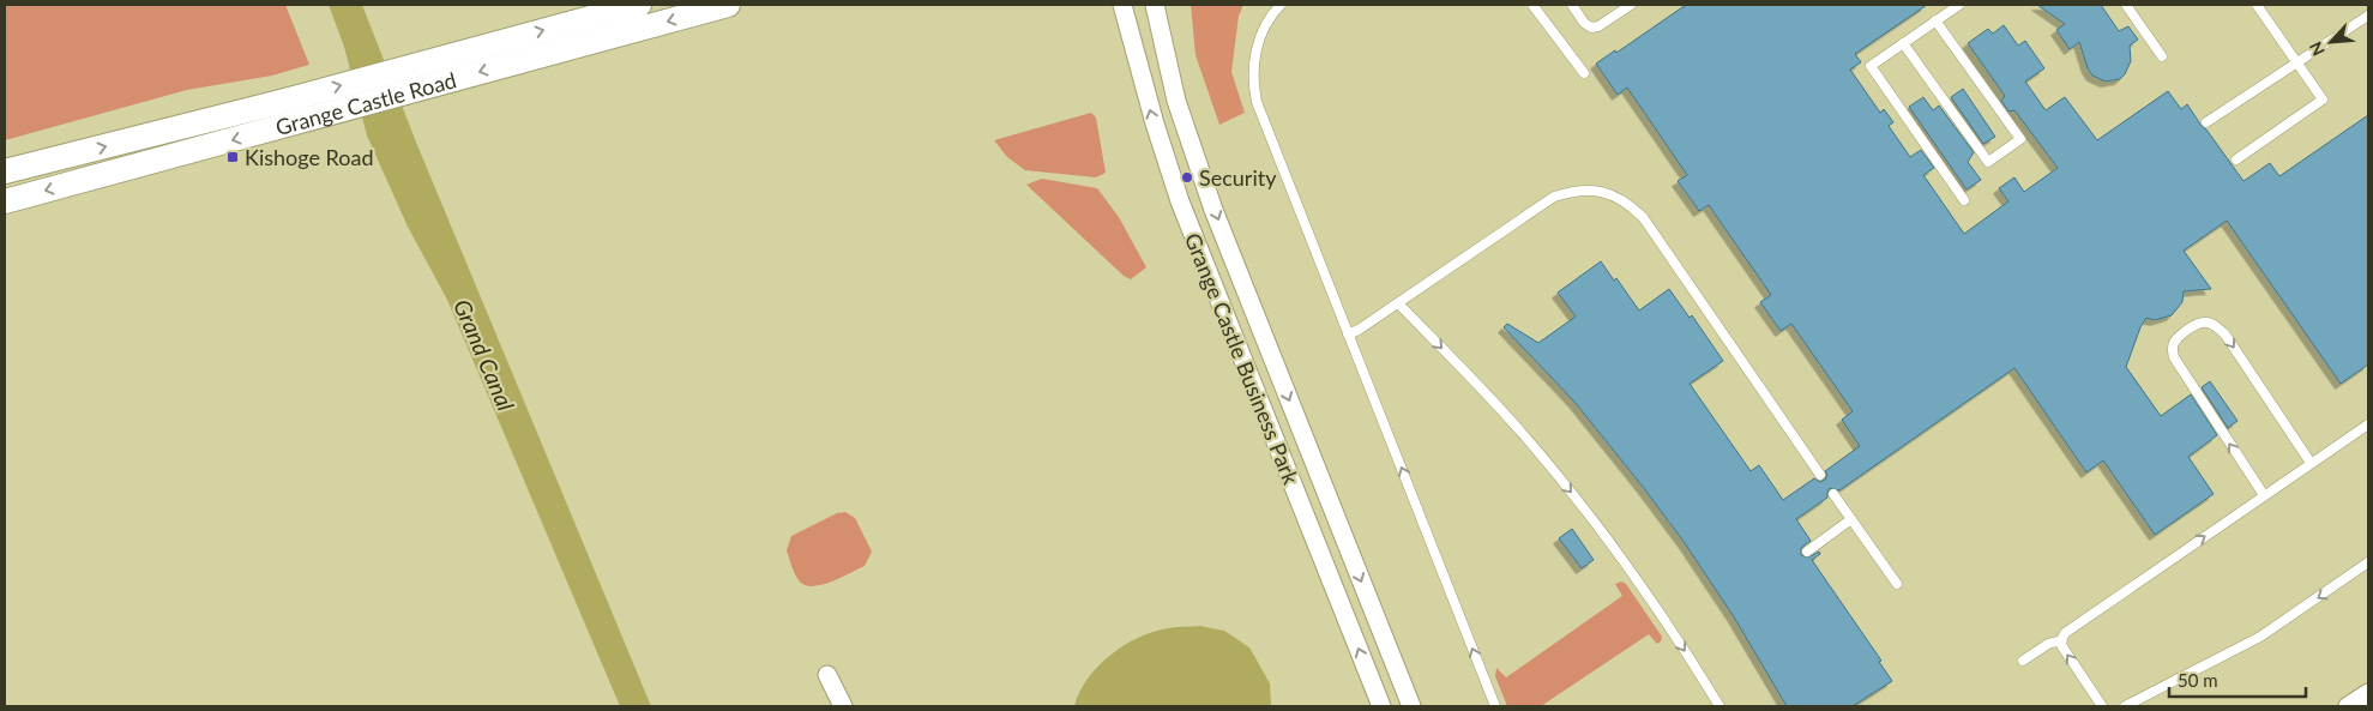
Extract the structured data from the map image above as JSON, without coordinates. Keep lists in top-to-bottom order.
{
  "streets": {
    "main road": ["Grange Castle Road"],
    "street": ["Grange Castle Business Park"]
  },
  "water": ["Grand Canal"],
  "places": {
    "transit": ["Kishoge Road"],
    "other": ["Security"]
  },
  "scale_bar": "50 m",
  "north": "bottom left"
}
